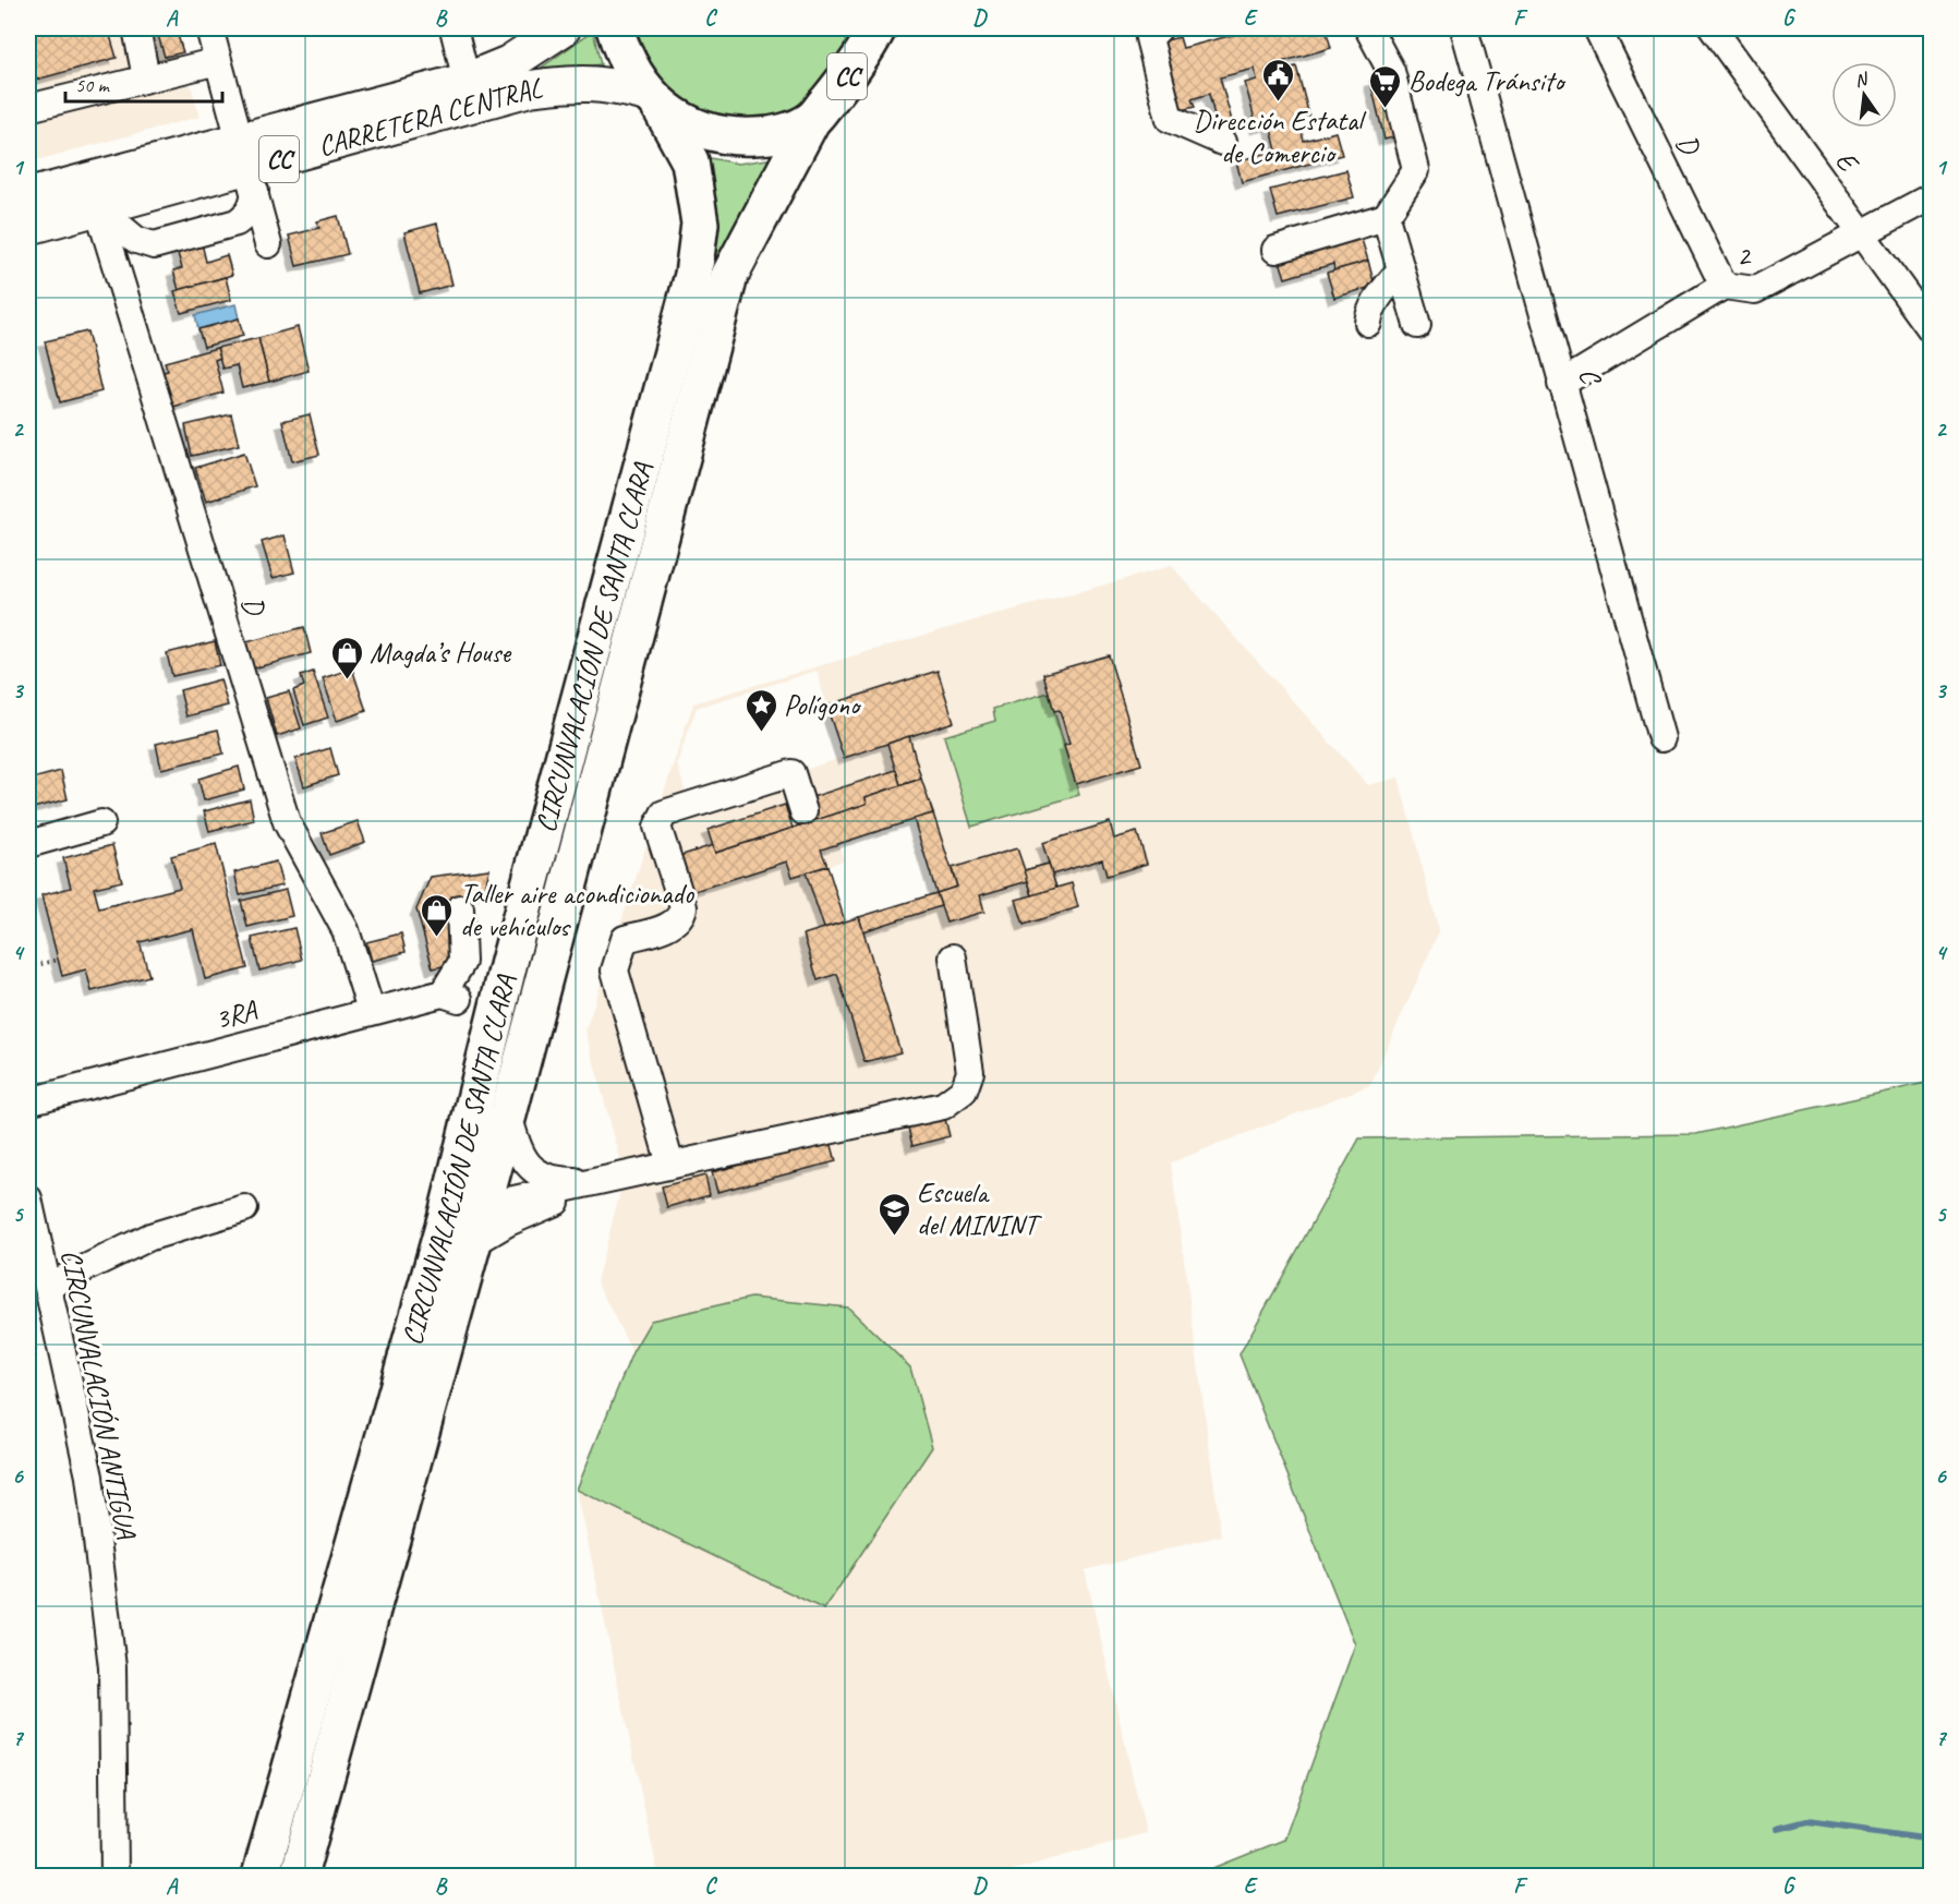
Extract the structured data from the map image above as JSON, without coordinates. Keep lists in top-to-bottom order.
{
  "streets": {
    "highway": ["CC", "CIRCUNVALACIÓN DE SANTA CLARA"],
    "main road": ["CARRETERA CENTRAL"],
    "street": [
      "D",
      "E",
      "2",
      "C",
      "3RA",
      "CIRCUNVALACIÓN ANTIGUA"
    ]
  },
  "crossings": [
    ["CC", "CARRETERA CENTRAL"],
    ["CC", "CIRCUNVALACIÓN DE SANTA CLARA"],
    ["CARRETERA CENTRAL", "D"],
    ["CARRETERA CENTRAL", "CIRCUNVALACIÓN DE SANTA CLARA"],
    ["D", "2"],
    ["D", "3RA"],
    ["E", "2"],
    ["2", "C"]
  ],
  "places": {
    "public building": ["Dirección Estatal de Comercio"],
    "supermarket": ["Bodega Tránsito"],
    "shop": ["Magda’s House", "Taller aire acondicionado de vehículos"],
    "place": ["Polígono"],
    "school or university": ["Escuela del MININT"]
  },
  "scale_bar": "50 m",
  "north": "top",
  "grid": {
    "columns": [
      "A",
      "B",
      "C",
      "D",
      "E",
      "F",
      "G"
    ],
    "rows": [
      "1",
      "2",
      "3",
      "4",
      "5",
      "6",
      "7"
    ]
  }
}
